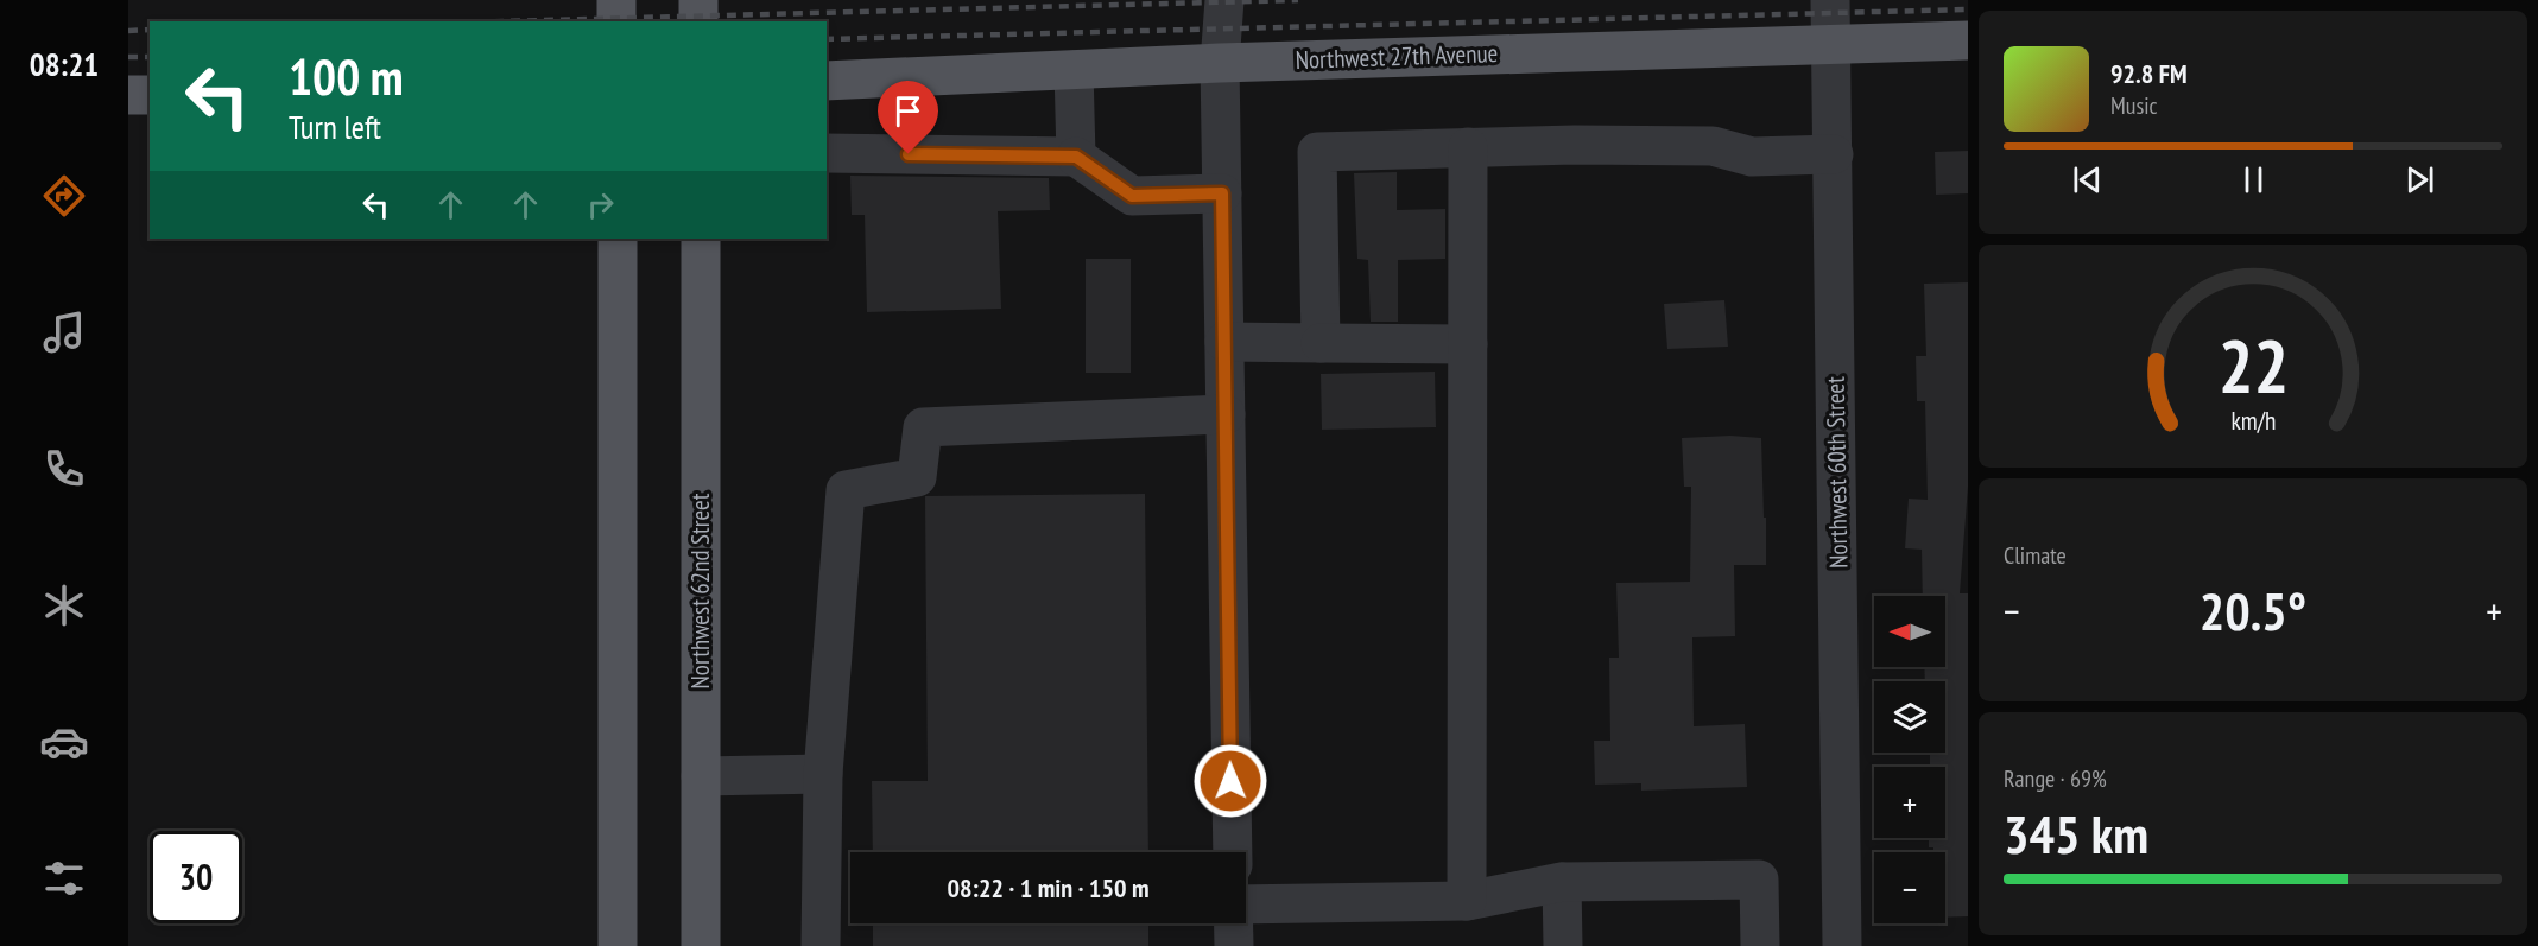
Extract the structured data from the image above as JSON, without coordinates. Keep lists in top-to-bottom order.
{
  "streets": {
    "main road": ["Northwest 27th Avenue", "Northwest 62nd Street"],
    "street": ["Northwest 60th Street"]
  },
  "crossings": [
    ["Northwest 27th Avenue", "Northwest 60th Street"]
  ],
  "north": "left",
  "page": {
    "tabs": "08:21",
    "turn": ["100 m", "Turn left"],
    "song": ["92.8 FM", "Music"],
    "tile": [
      "Climate",
      ["Range · 69%", "345 km"]
    ],
    "heat": ["−", "20.5°", "+"],
    "map_buttons": ["+", "−"],
    "limit": "30",
    "trip": "08:22 · 1 min · 150 m",
    "gauge": ["22", "km/h"]
  }
}
